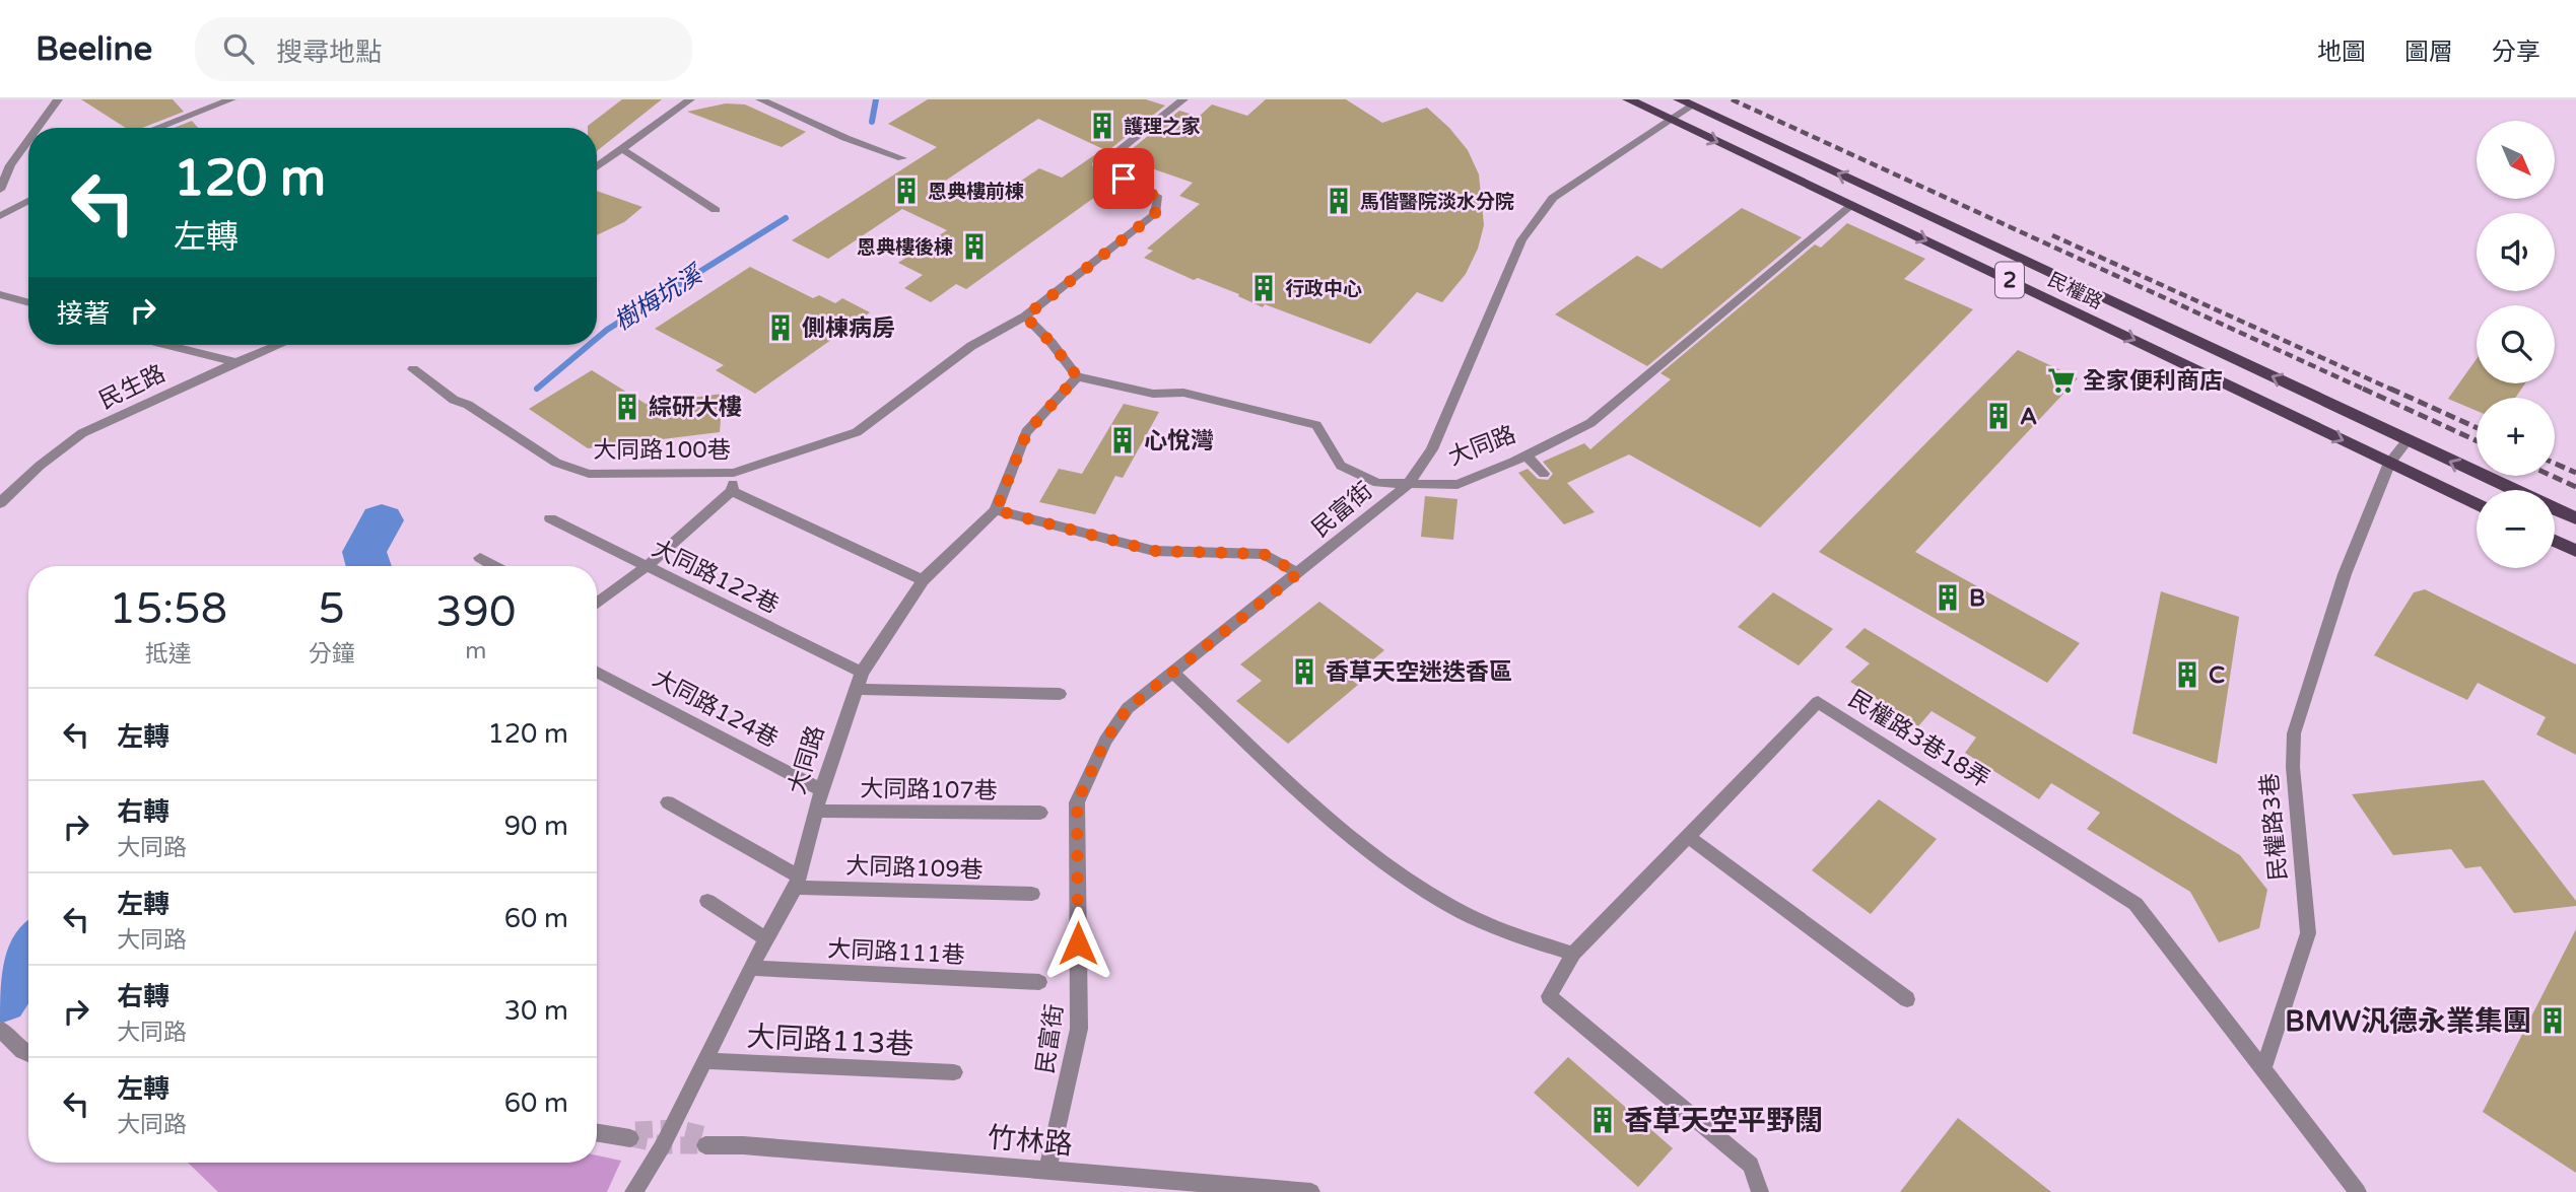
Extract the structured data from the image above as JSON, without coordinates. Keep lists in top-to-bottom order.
{
  "streets": {
    "main road": ["2", "民權路"],
    "street": [
      "民生路",
      "大同路",
      "大同路100巷",
      "民富街",
      "大同路122巷",
      "大同路124巷",
      "民權路3巷18弄",
      "大同路107巷",
      "民權路3巷",
      "大同路109巷",
      "大同路111巷",
      "大同路113巷",
      "竹林路"
    ]
  },
  "crossings": [
    ["2", "民權路"],
    ["2", "民權路3巷"],
    ["民權路", "大同路"],
    ["民權路", "民富街"],
    ["民權路", "民權路3巷"],
    ["大同路", "民富街"],
    ["大同路", "大同路122巷"],
    ["大同路", "大同路124巷"],
    ["大同路", "大同路107巷"],
    ["大同路", "大同路109巷"],
    ["大同路", "大同路111巷"],
    ["大同路", "大同路113巷"],
    ["民富街", "竹林路"],
    ["民權路3巷18弄", "民權路3巷"]
  ],
  "water": ["樹梅坑溪"],
  "places": {
    "building": [
      "護理之家",
      "恩典樓前棟",
      "馬偕醫院淡水分院",
      "恩典樓後棟",
      "行政中心",
      "側棟病房",
      "綜研大樓",
      "A",
      "心悅灣",
      "B",
      "香草天空迷迭香區",
      "C",
      "BMW汎德永業集團",
      "香草天空平野闊"
    ],
    "supermarket": ["全家便利商店"]
  },
  "north": "bottom right",
  "page": {
    "header": "Beeline",
    "search": "搜尋地點",
    "nav": ["地圖", "圖層", "分享"],
    "map_buttons": ["+", "−"],
    "turn": ["120 m", "左轉"],
    "then": "接著",
    "eta": [
      "15:58",
      "抵達",
      "5",
      "分鐘",
      "390",
      "m"
    ],
    "list": [
      {
        "name": "左轉",
        "value": "120 m"
      },
      {
        "name": "右轉",
        "note": "大同路",
        "value": "90 m"
      },
      {
        "name": "左轉",
        "note": "大同路",
        "value": "60 m"
      },
      {
        "name": "右轉",
        "note": "大同路",
        "value": "30 m"
      },
      {
        "name": "左轉",
        "note": "大同路",
        "value": "60 m"
      }
    ]
  }
}
